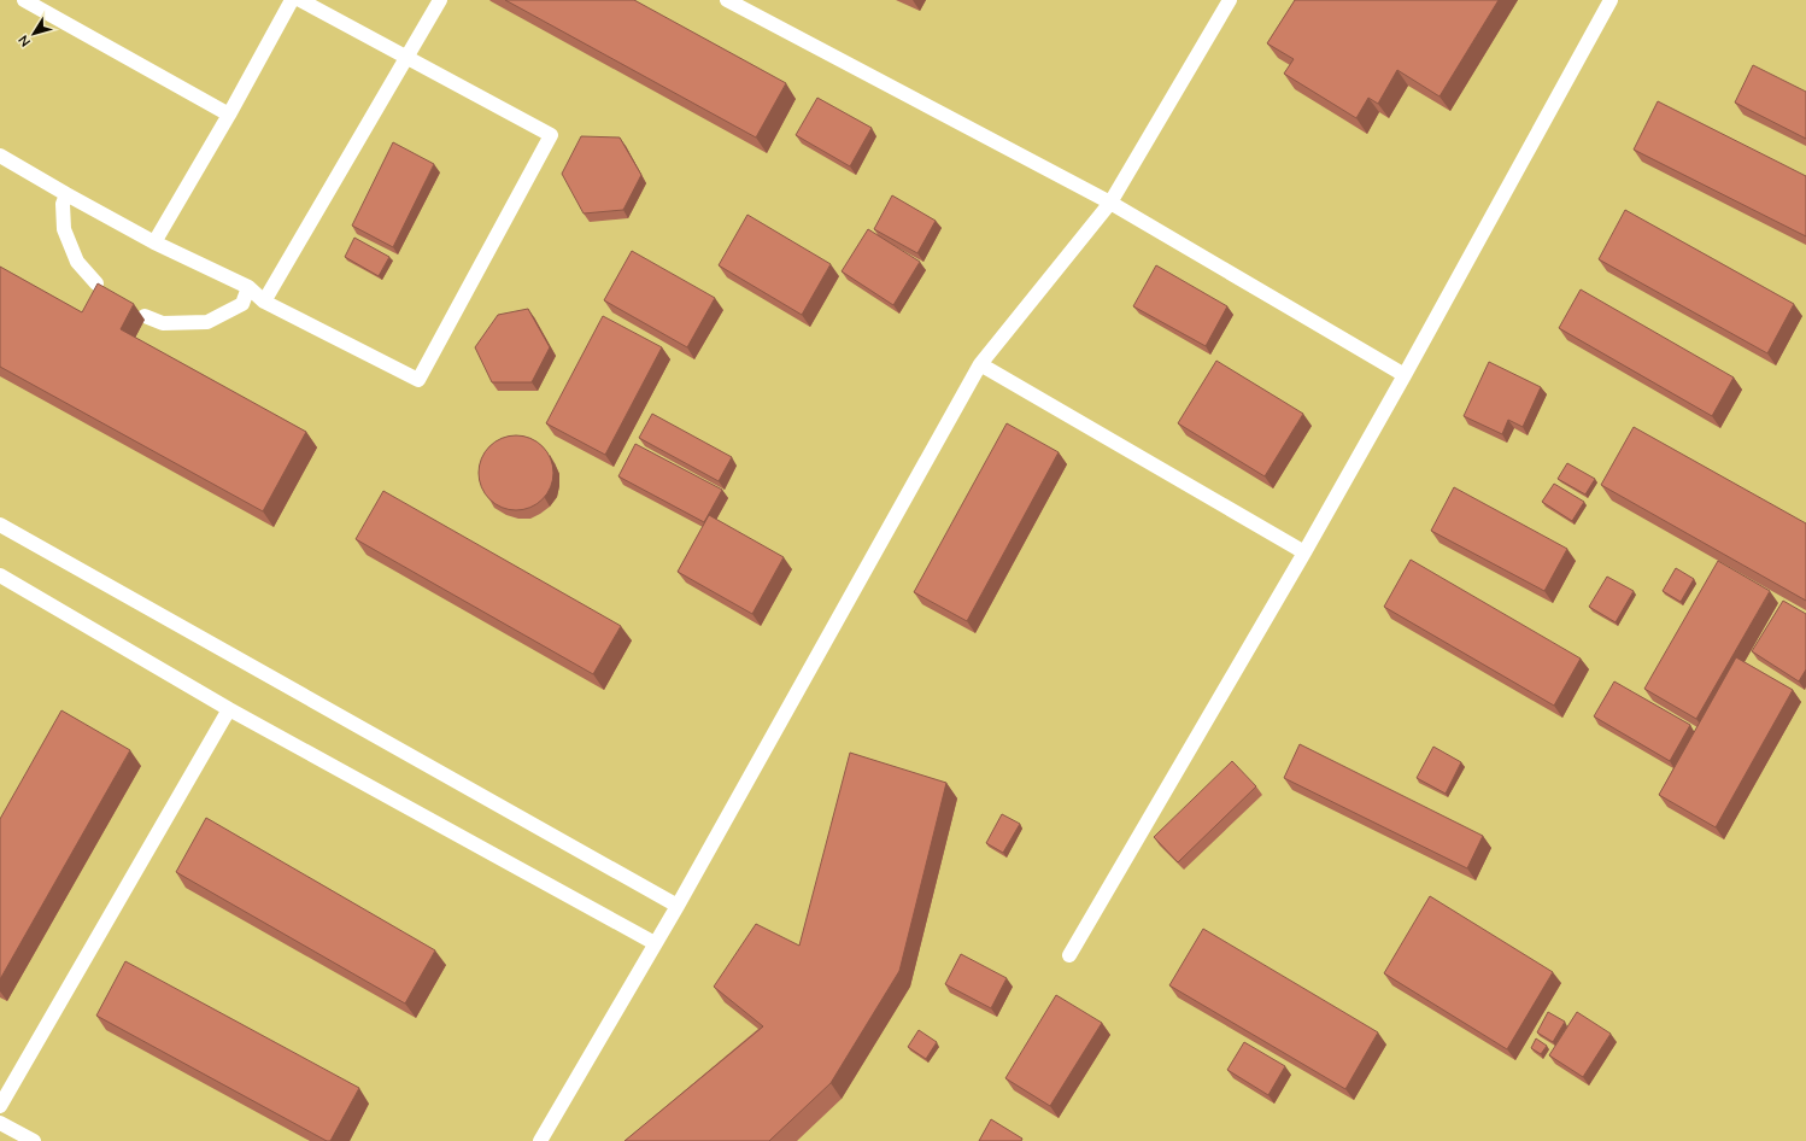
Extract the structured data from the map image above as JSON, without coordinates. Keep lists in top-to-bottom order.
{
  "north": "bottom left"
}
